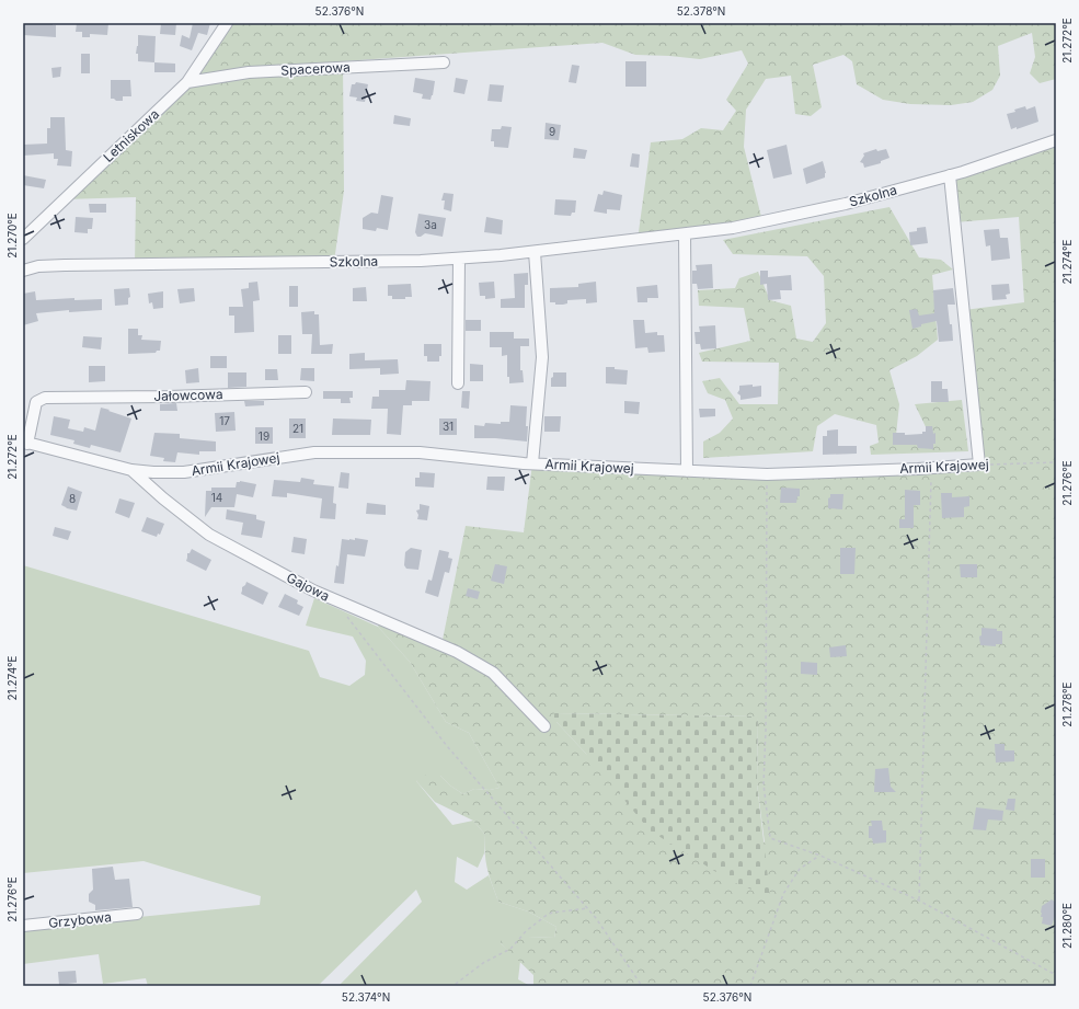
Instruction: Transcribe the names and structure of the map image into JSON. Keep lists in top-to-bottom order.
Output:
{
  "streets": {
    "street": [
      "Spacerowa",
      "Letniskowa",
      "Szkolna",
      "Jałowcowa",
      "Armii Krajowej",
      "Gajowa",
      "Grzybowa"
    ]
  },
  "crossings": [
    ["Spacerowa", "Letniskowa"],
    ["Jałowcowa", "Armii Krajowej"],
    ["Armii Krajowej", "Gajowa"]
  ],
  "house_numbers": [
    "9",
    "3a",
    "17",
    "31",
    "21",
    "19",
    "14",
    "8"
  ],
  "coordinates": [
    "52.376°N",
    "52.378°N",
    "21.272°E",
    "21.270°E",
    "21.274°E",
    "21.276°E",
    "21.278°E",
    "21.280°E",
    "52.374°N"
  ]
}
